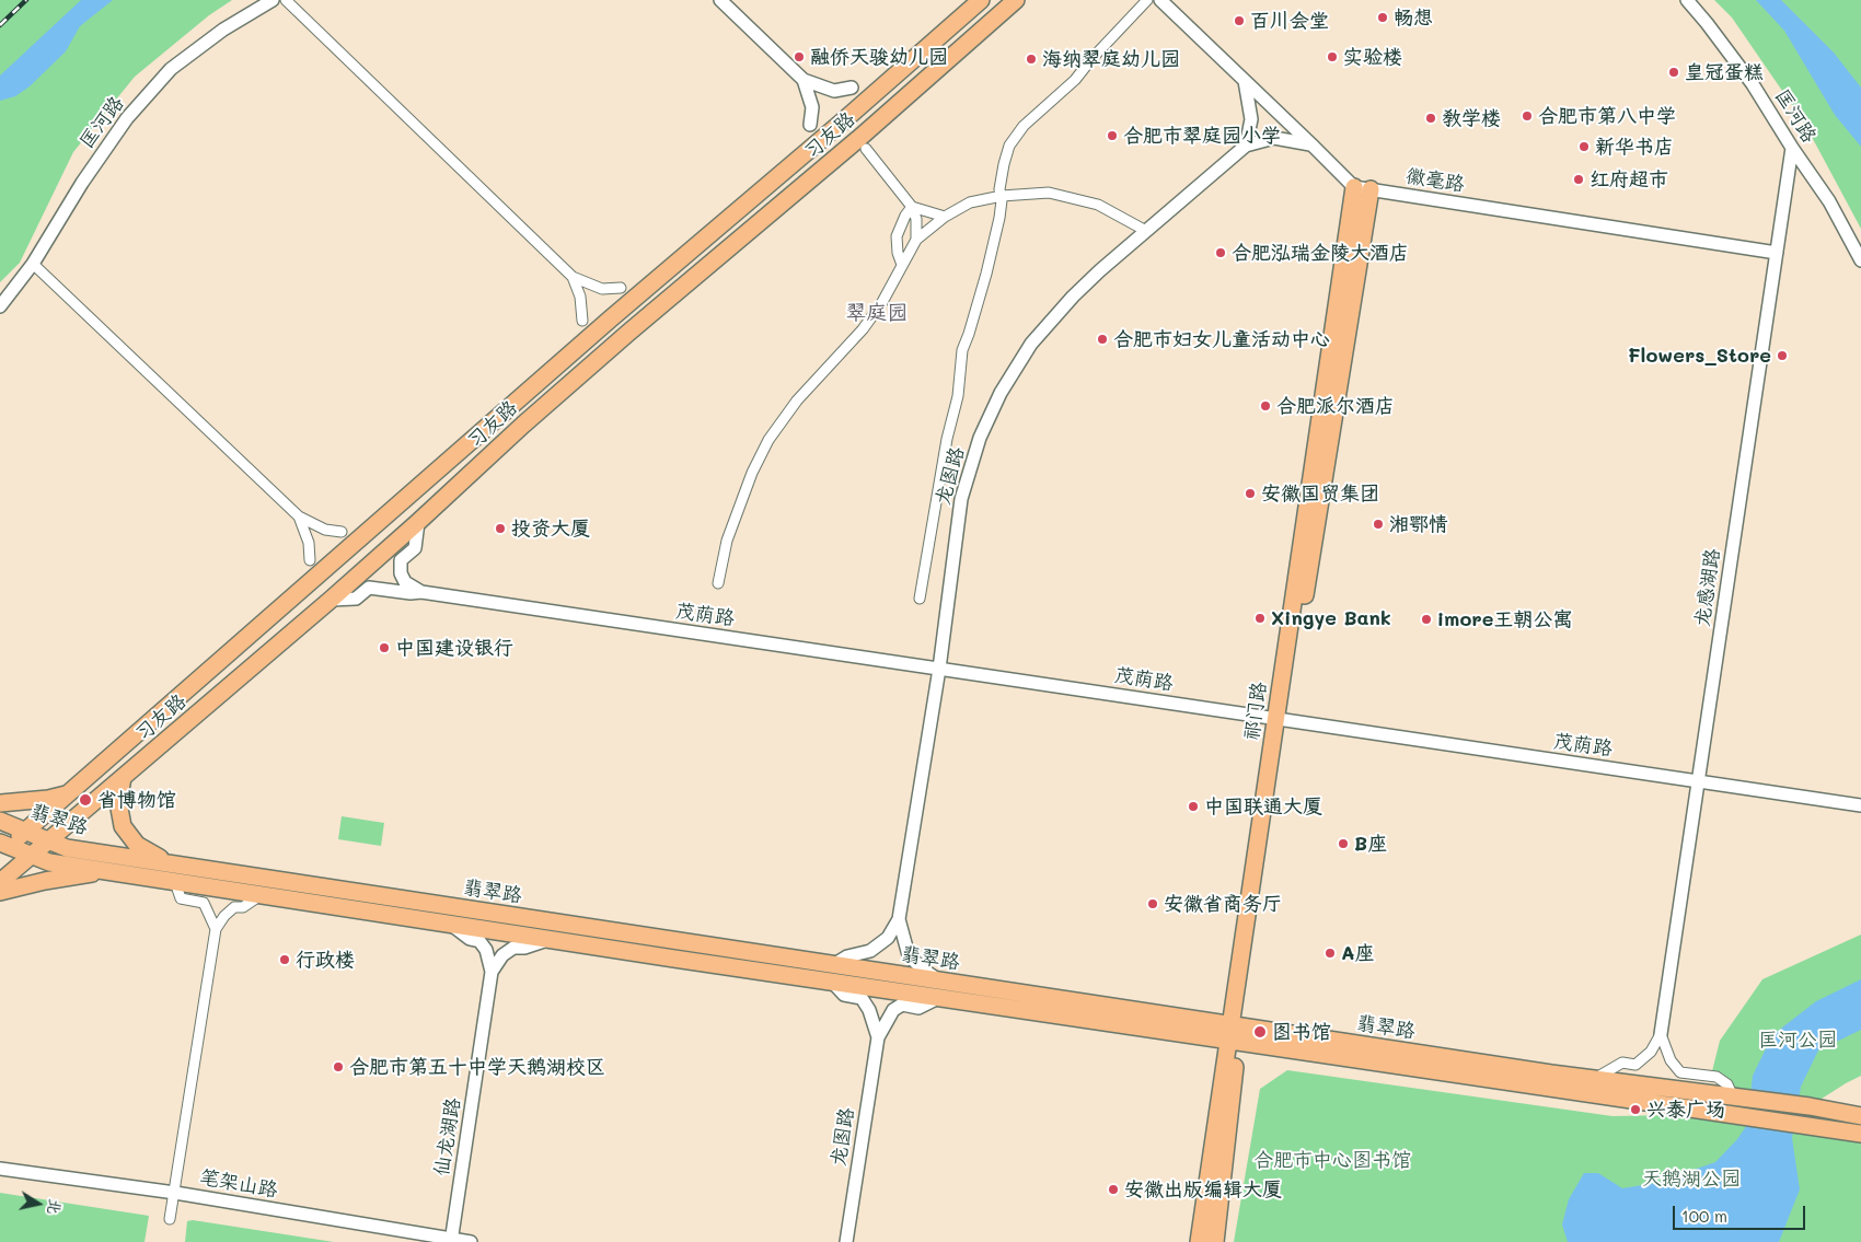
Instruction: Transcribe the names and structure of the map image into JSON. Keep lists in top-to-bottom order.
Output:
{
  "streets": {
    "main road": ["习友路", "祁门路", "翡翠路"],
    "street": [
      "匡河路",
      "徽毫路",
      "龙图路",
      "龙感湖路",
      "茂荫路",
      "仙龙湖路",
      "笔架山路"
    ]
  },
  "crossings": [
    ["匡河路", "龙感湖路"],
    ["习友路", "茂荫路"],
    ["习友路", "翡翠路"],
    ["徽毫路", "龙感湖路"],
    ["徽毫路", "祁门路"],
    ["龙图路", "茂荫路"],
    ["龙感湖路", "茂荫路"],
    ["茂荫路", "祁门路"],
    ["祁门路", "翡翠路"],
    ["仙龙湖路", "笔架山路"]
  ],
  "districts": ["翠庭园"],
  "parks": ["匡河公园", "合肥市中心图书馆", "天鹅湖公园"],
  "places": [
    "畅想",
    "百川会堂",
    "融侨天骏幼儿园",
    "实验楼",
    "海纳翠庭幼儿园",
    "皇冠蛋糕",
    "合肥市第八中学",
    "教学楼",
    "合肥市翠庭园小学",
    "新华书店",
    "红府超市",
    "合肥泓瑞金陵大酒店",
    "合肥市妇女儿童活动中心",
    "Flowers_Store",
    "合肥派尔酒店",
    "安徽国贸集团",
    "湘鄂情",
    "投资大厦",
    "Xingye Bank",
    "imore王朝公寓",
    "中国建设银行",
    "省博物馆",
    "中国联通大厦",
    "B座",
    "安徽省商务厅",
    "A座",
    "行政楼",
    "图书馆",
    "合肥市第五十中学天鹅湖校区",
    "兴泰广场",
    "安徽出版编辑大厦"
  ],
  "scale_bar": "100 m",
  "north": "right"
}
